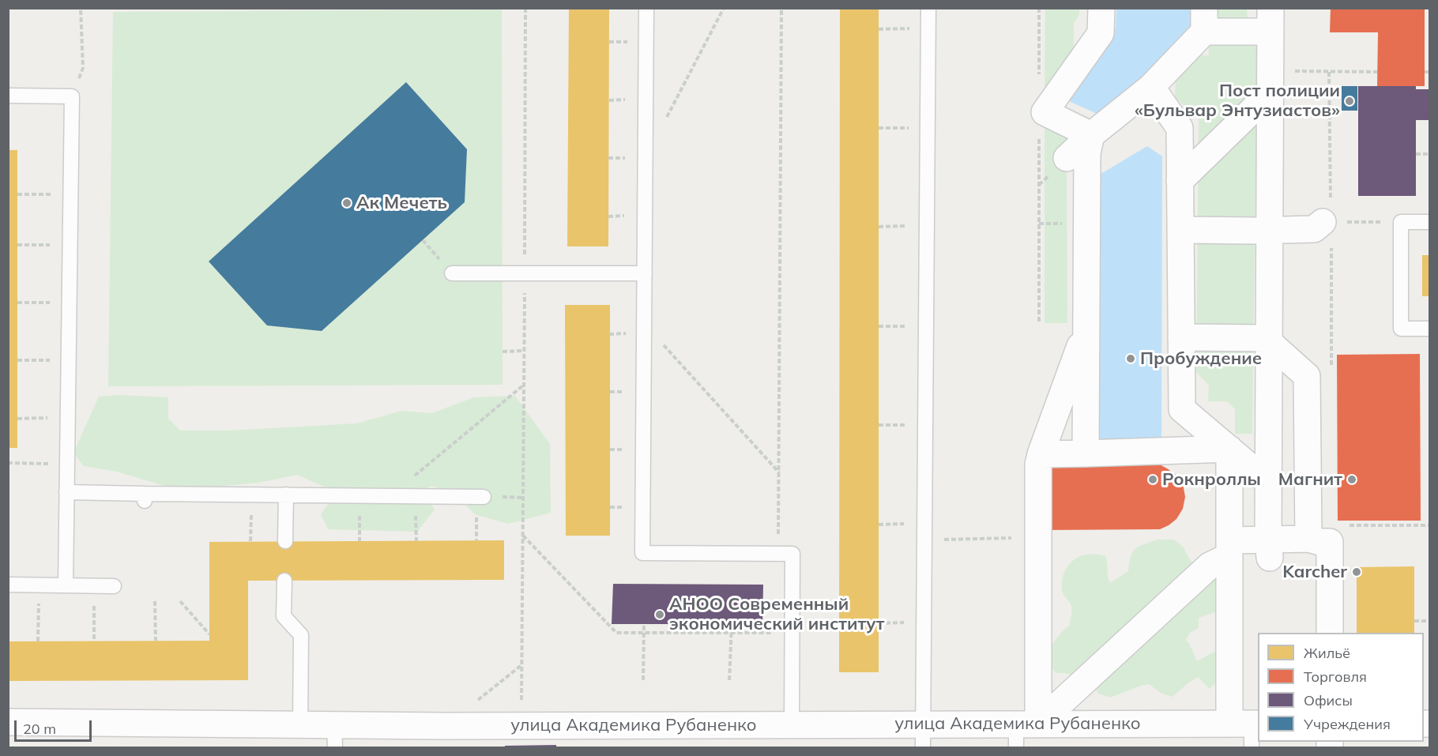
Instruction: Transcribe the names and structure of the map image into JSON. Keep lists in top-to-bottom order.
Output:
{
  "streets": {
    "street": ["улица Академика Рубаненко"]
  },
  "places": [
    "Пост полиции «Бульвар Энтузиастов»",
    "Ак Мечеть",
    "Пробуждение",
    "Рокнроллы",
    "Магнит",
    "Karcher",
    "АНОО Современный экономический институт"
  ],
  "legend": [
    "Жильё",
    "Торговля",
    "Офисы",
    "Учреждения"
  ],
  "scale_bar": "20 m"
}
